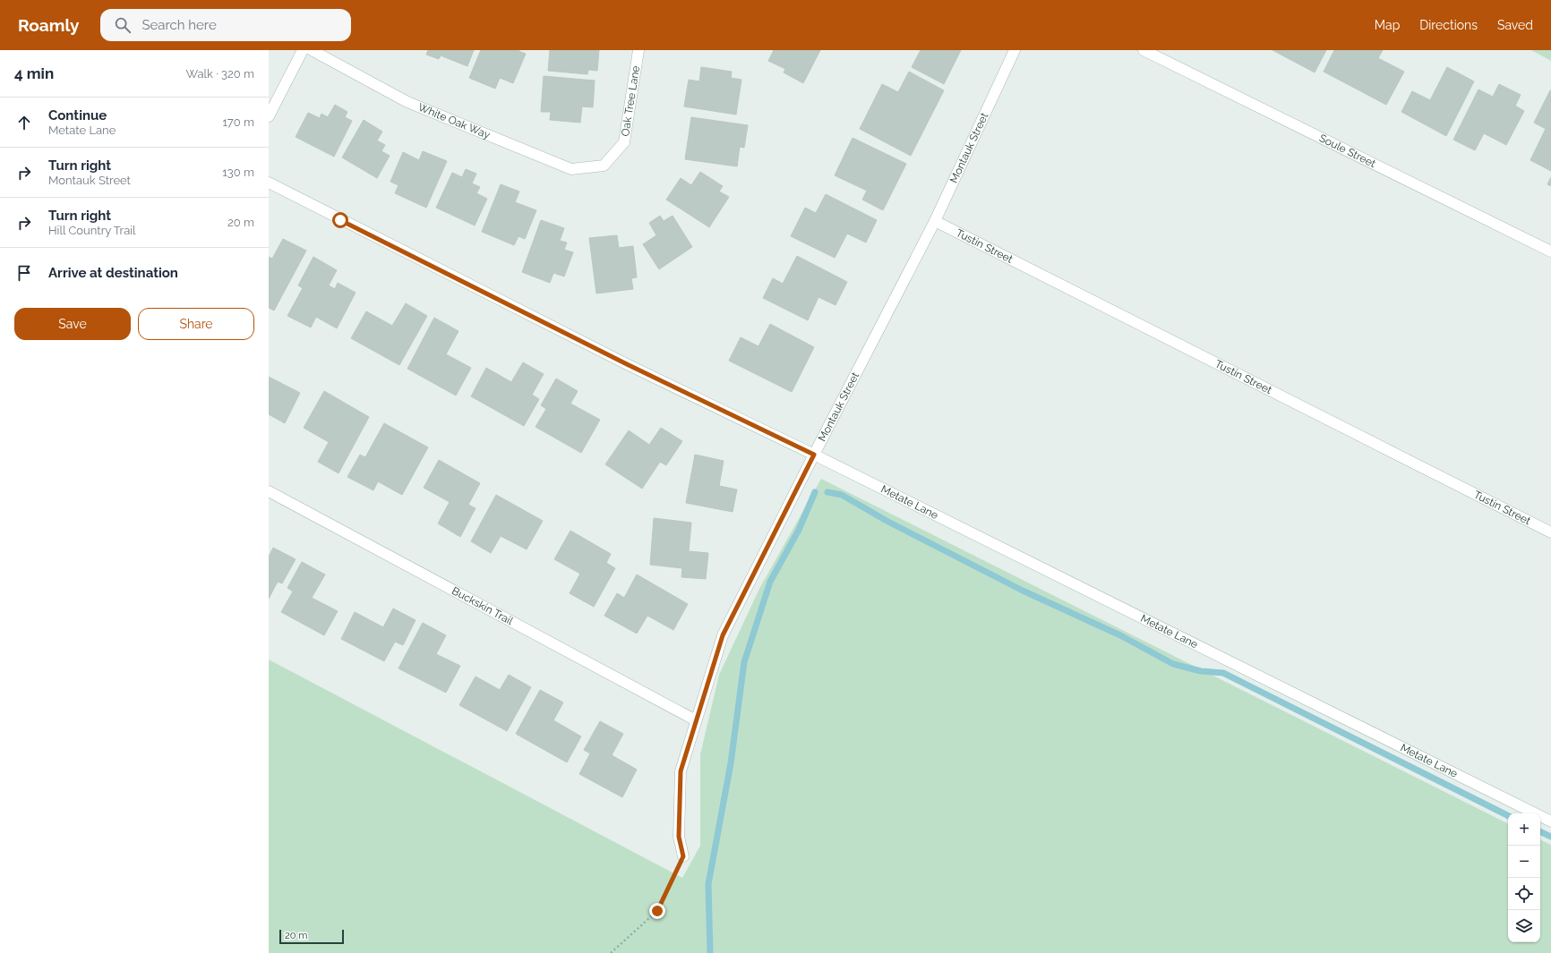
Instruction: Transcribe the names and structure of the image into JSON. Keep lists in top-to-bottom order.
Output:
{
  "streets": {
    "street": [
      "Oak Tree Lane",
      "White Oak Way",
      "Montauk Street",
      "Soule Street",
      "Tustin Street",
      "Metate Lane",
      "Buckskin Trail"
    ]
  },
  "crossings": [
    ["Oak Tree Lane", "White Oak Way"],
    ["Montauk Street", "Tustin Street"],
    ["Montauk Street", "Metate Lane"],
    ["Montauk Street", "Buckskin Trail"]
  ],
  "scale_bar": "20 m",
  "page": {
    "header": "Roamly",
    "search": "Search here",
    "nav": ["Map", "Directions", "Saved"],
    "heading": ["4 min", "Walk · 320 m"],
    "list": [
      ["Continue", "Metate Lane", "170 m"],
      ["Turn right", "Montauk Street", "130 m"],
      ["Turn right", "Hill Country Trail", "20 m"],
      "Arrive at destination"
    ],
    "buttons": ["Save", "Share"],
    "map_buttons": ["+", "−"],
    "scale": "20 m"
  }
}
